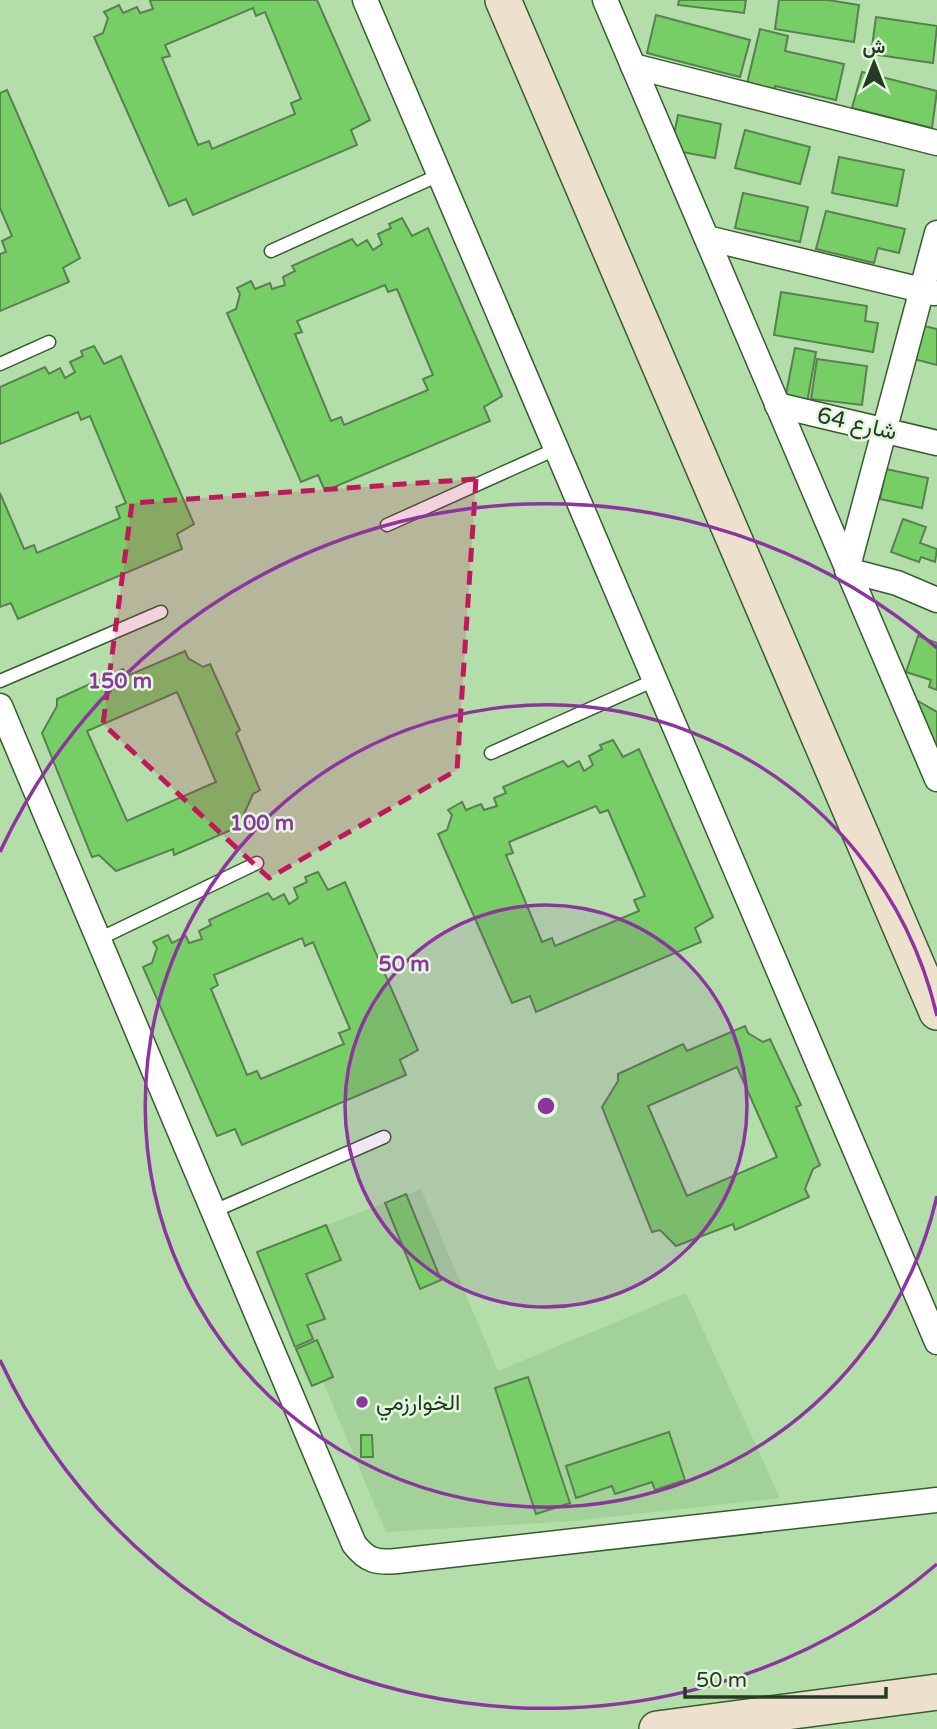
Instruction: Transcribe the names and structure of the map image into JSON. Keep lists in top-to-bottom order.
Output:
{
  "streets": {
    "street": ["شارع 64"]
  },
  "places": ["الخوارزمي"],
  "scale_bar": "50 m",
  "north": "top",
  "rings": ["150 m", "100 m", "50 m"]
}
